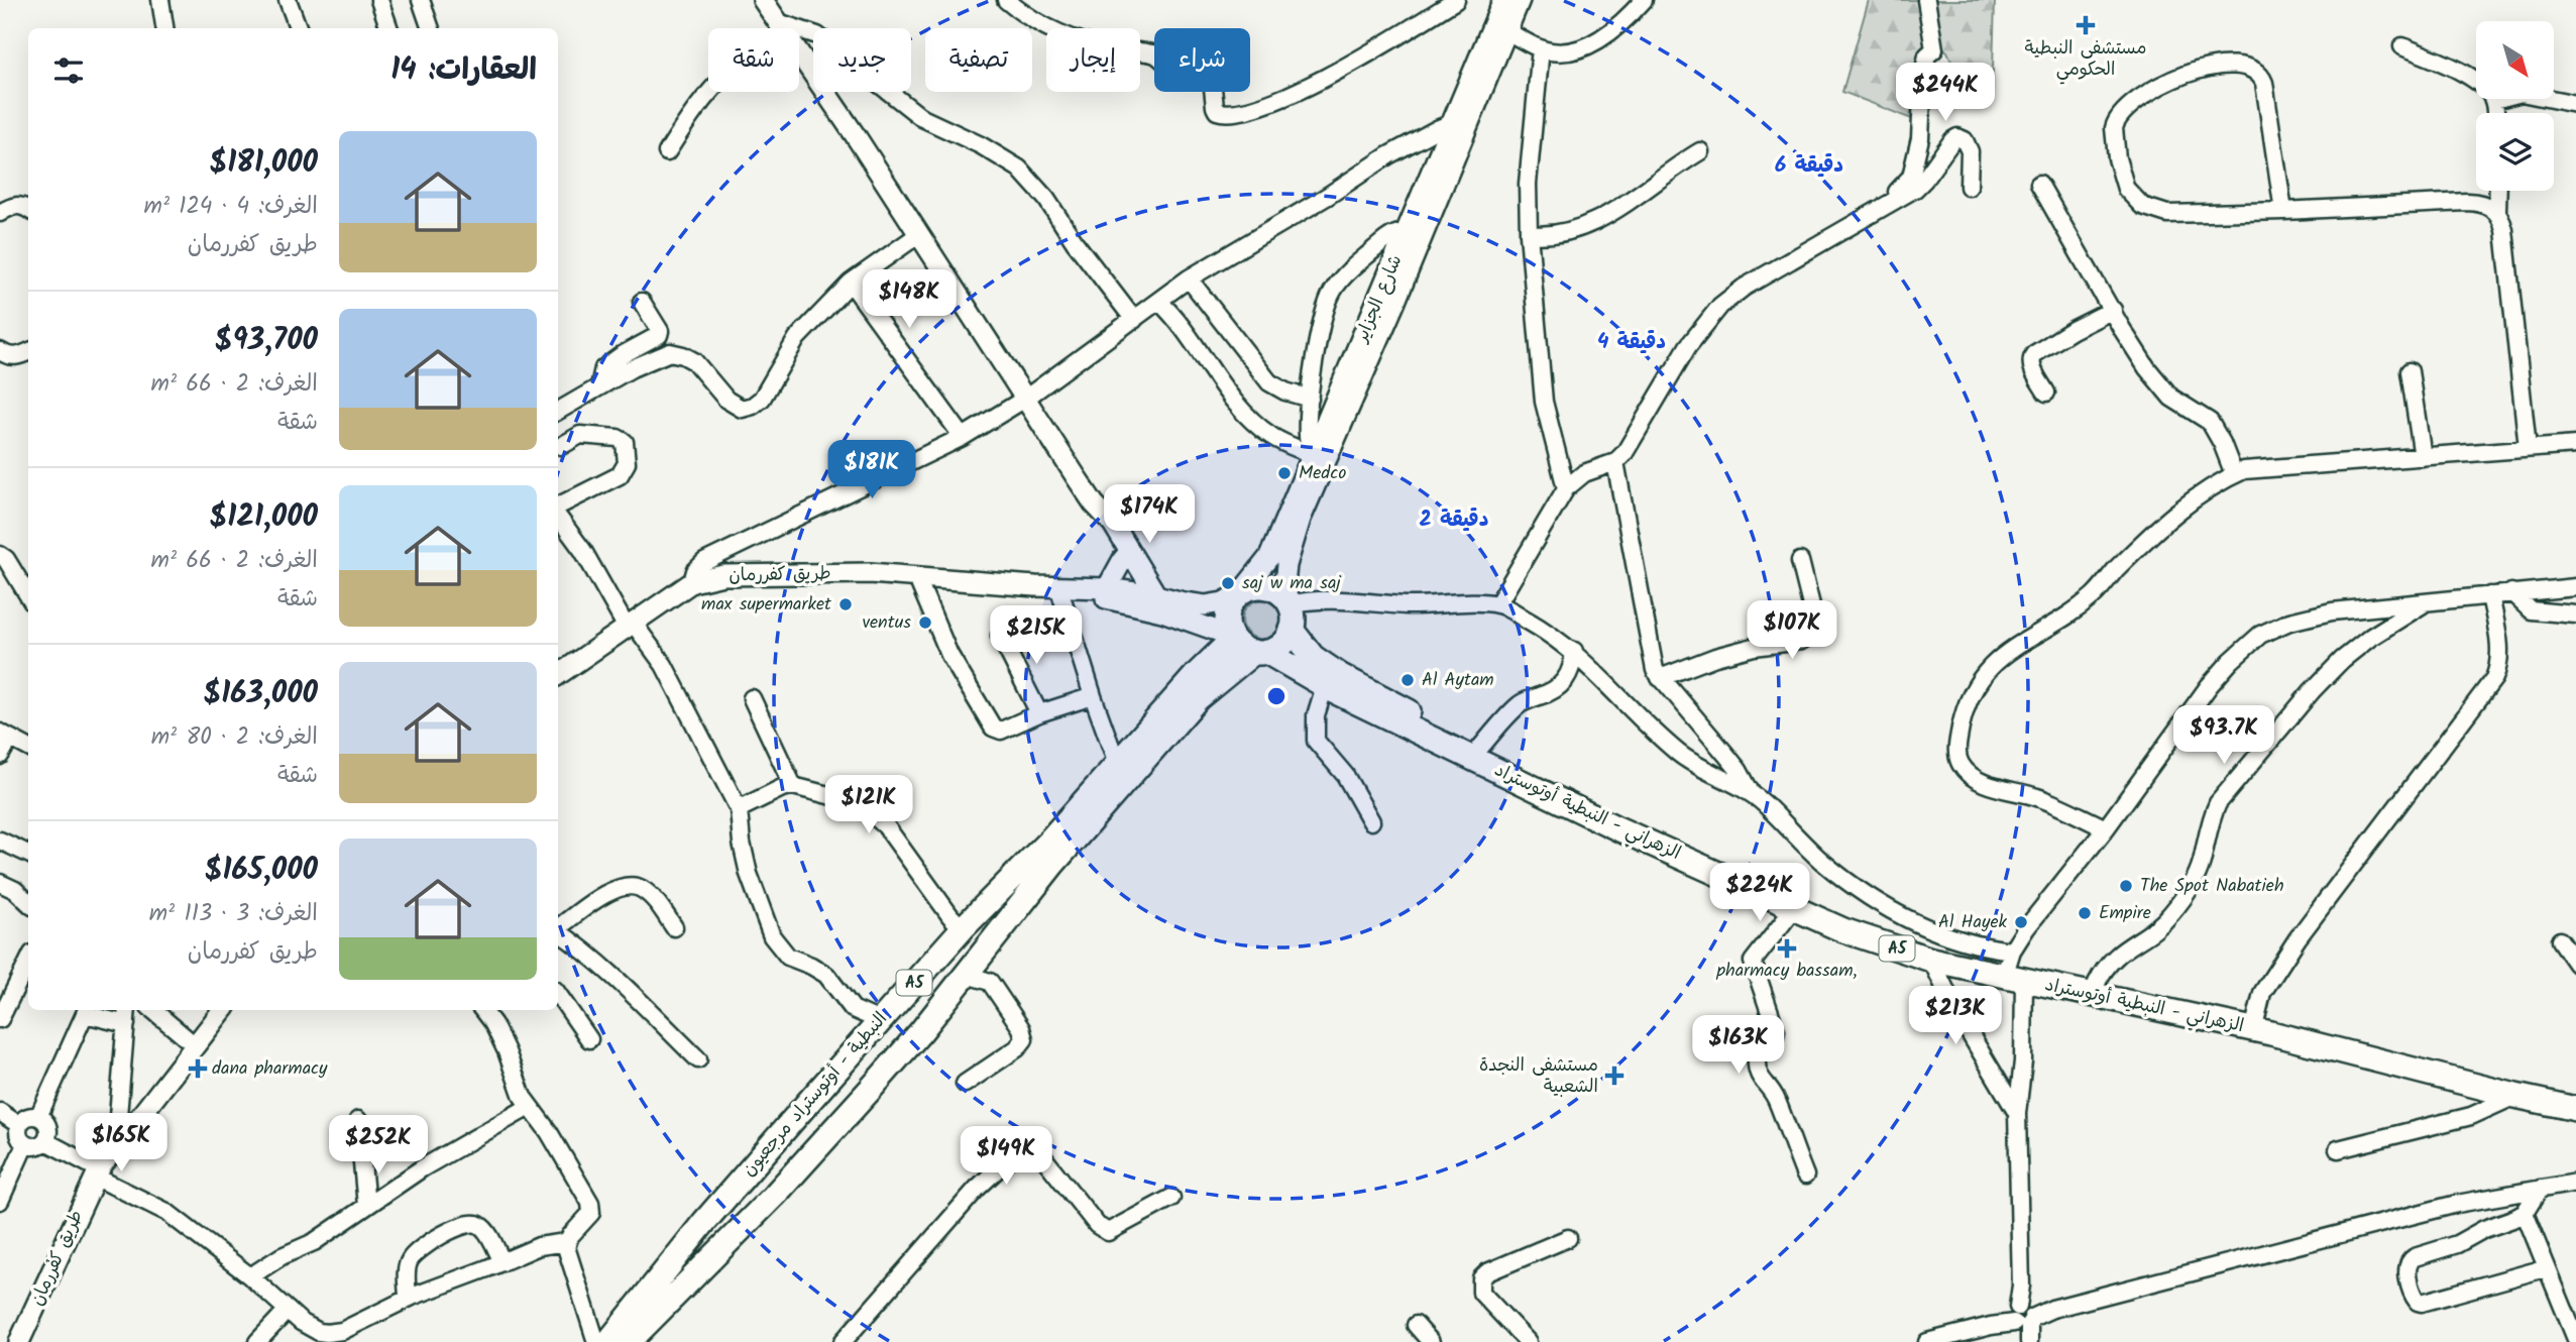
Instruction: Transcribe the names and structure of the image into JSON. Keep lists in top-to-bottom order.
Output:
{
  "streets": {
    "highway": ["الزهراني - النبطية أوتوستراد", "A5", "النبطية - أوتوستراد مرجعيون"],
    "main road": ["شارع الجزاير", "طريق كفررمان"]
  },
  "crossings": [
    ["شارع الجزاير", "الزهراني - النبطية أوتوستراد"],
    ["شارع الجزاير", "A5"],
    ["شارع الجزاير", "النبطية - أوتوستراد مرجعيون"],
    ["الزهراني - النبطية أوتوستراد", "A5"],
    ["الزهراني - النبطية أوتوستراد", "النبطية - أوتوستراد مرجعيون"],
    ["A5", "النبطية - أوتوستراد مرجعيون"]
  ],
  "places": {
    "health": [
      "مستشفى النبطية الحكومي",
      "pharmacy bassam,",
      "dana pharmacy",
      "مستشفى النجدة الشعبية"
    ],
    "other": [
      "Medco",
      "saj w ma saj",
      "max supermarket",
      "ventus",
      "Al Aytam",
      "The Spot Nabatieh",
      "Empire",
      "Al Hayek"
    ]
  },
  "north": "bottom right",
  "page": {
    "chip": [
      "شراء",
      "إيجار",
      "تصفية",
      "جديد",
      "شقة"
    ],
    "heading": "العقارات: 14",
    "price": [
      "$244K",
      "$148K",
      "$181K",
      "$174K",
      "$107K",
      "$215K",
      "$93.7K",
      "$121K",
      "$224K",
      "$213K",
      "$163K",
      "$165K",
      "$252K",
      "$149K"
    ],
    "list": [
      {
        "name": "$181,000",
        "note": "الغرف: 4 · 124 m² · طريق كفررمان"
      },
      {
        "name": "$93,700",
        "note": "الغرف: 2 · 66 m² · شقة"
      },
      {
        "name": "$121,000",
        "note": "الغرف: 2 · 66 m² · شقة"
      },
      {
        "name": "$163,000",
        "note": "الغرف: 2 · 80 m² · شقة"
      },
      {
        "name": "$165,000",
        "note": "الغرف: 3 · 113 m² · طريق كفررمان"
      }
    ]
  },
  "rings": ["6 دقيقة", "4 دقيقة", "2 دقيقة"]
}
